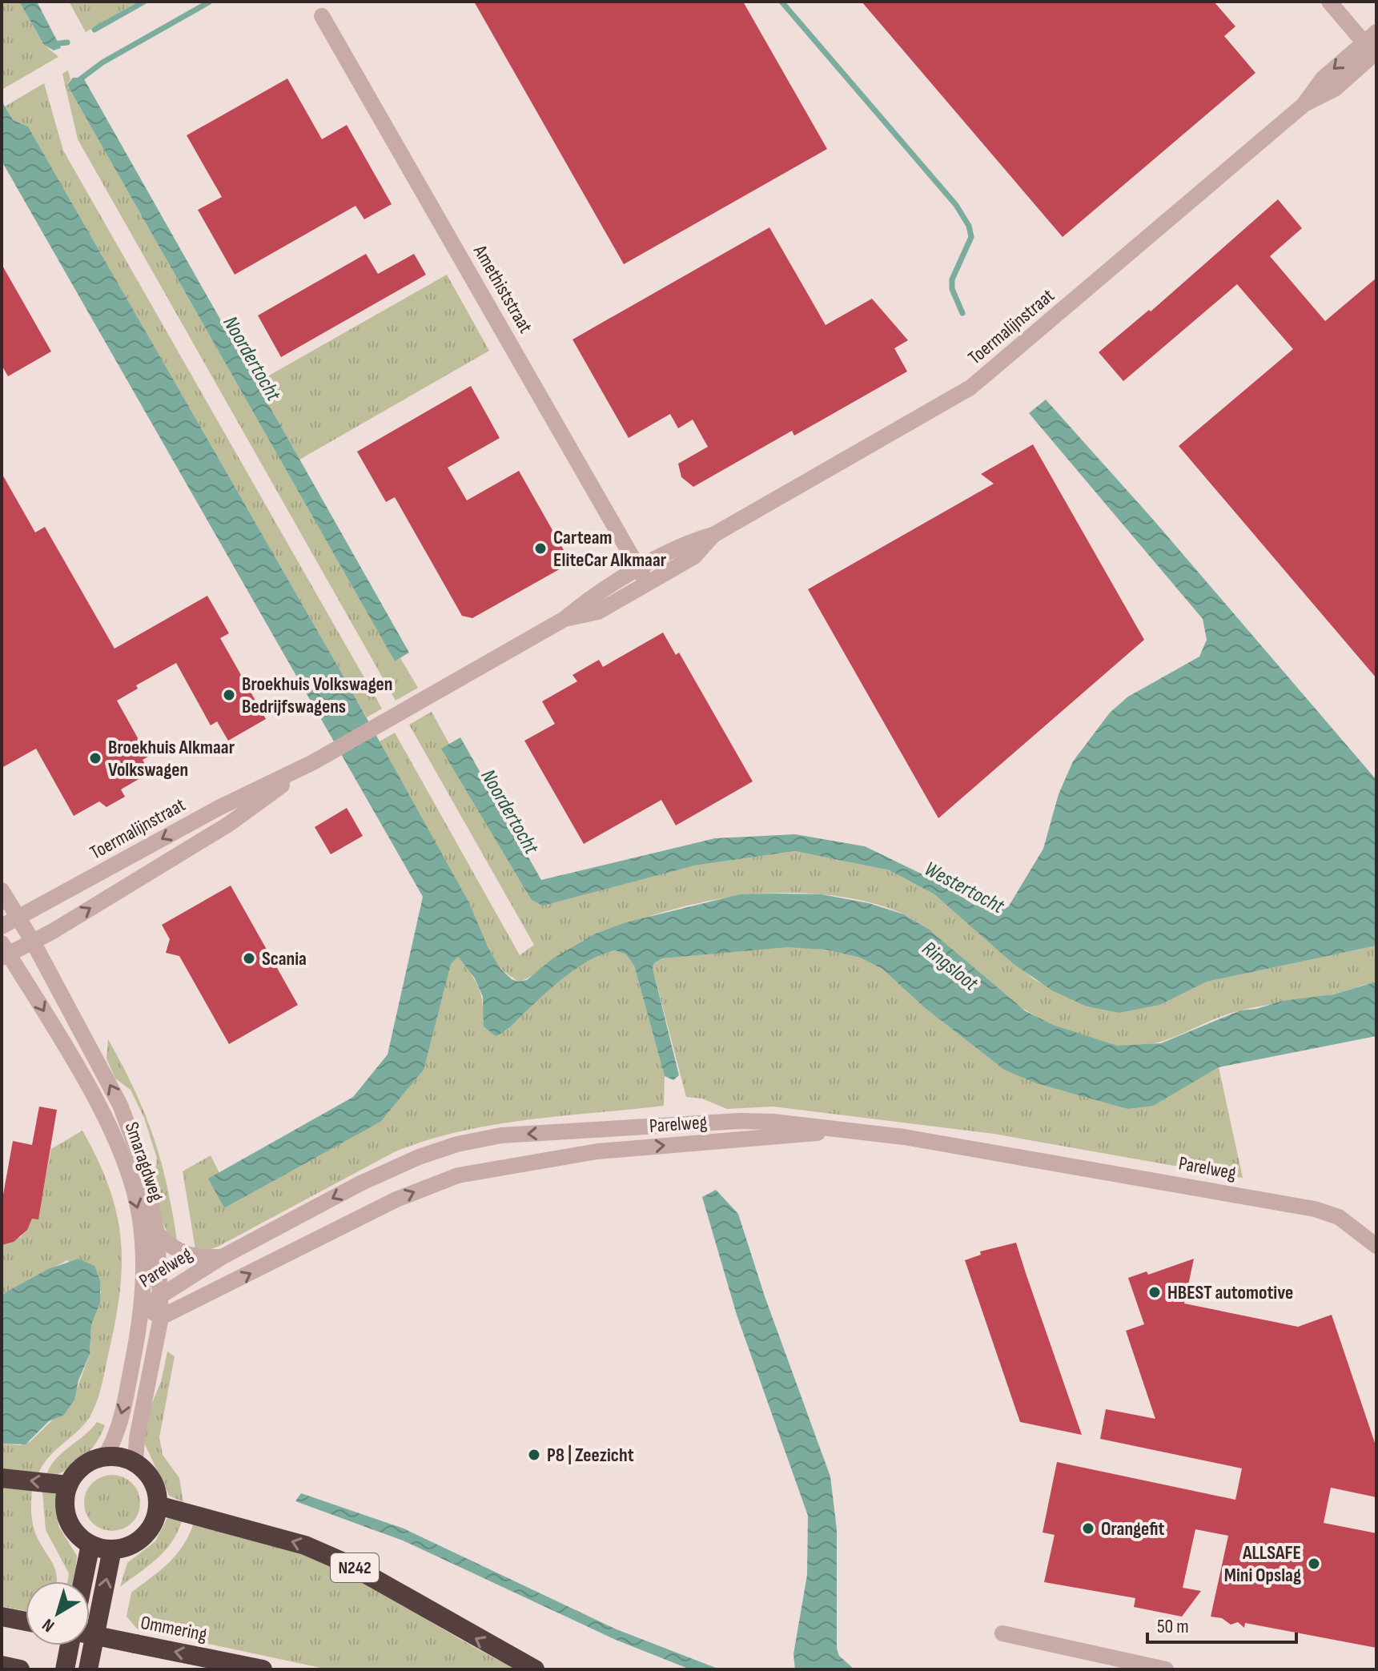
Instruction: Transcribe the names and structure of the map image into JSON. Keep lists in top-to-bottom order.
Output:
{
  "streets": {
    "highway": ["N242", "Ommering"],
    "street": [
      "Amethiststraat",
      "Toermalijnstraat",
      "Parelweg",
      "Smaragdweg"
    ]
  },
  "crossings": [
    ["Amethiststraat", "Toermalijnstraat"],
    ["Toermalijnstraat", "Smaragdweg"],
    ["Parelweg", "Smaragdweg"],
    ["Smaragdweg", "N242"]
  ],
  "water": ["Noordertocht", "Westertocht", "Ringsloot"],
  "places": [
    "Carteam EliteCar Alkmaar",
    "Broekhuis Volkswagen Bedrijfswagens",
    "Broekhuis Alkmaar Volkswagen",
    "Scania",
    "HBEST automotive",
    "P8 | Zeezicht",
    "Orangefit",
    "ALLSAFE Mini Opslag"
  ],
  "scale_bar": "50 m",
  "north": "bottom left"
}
